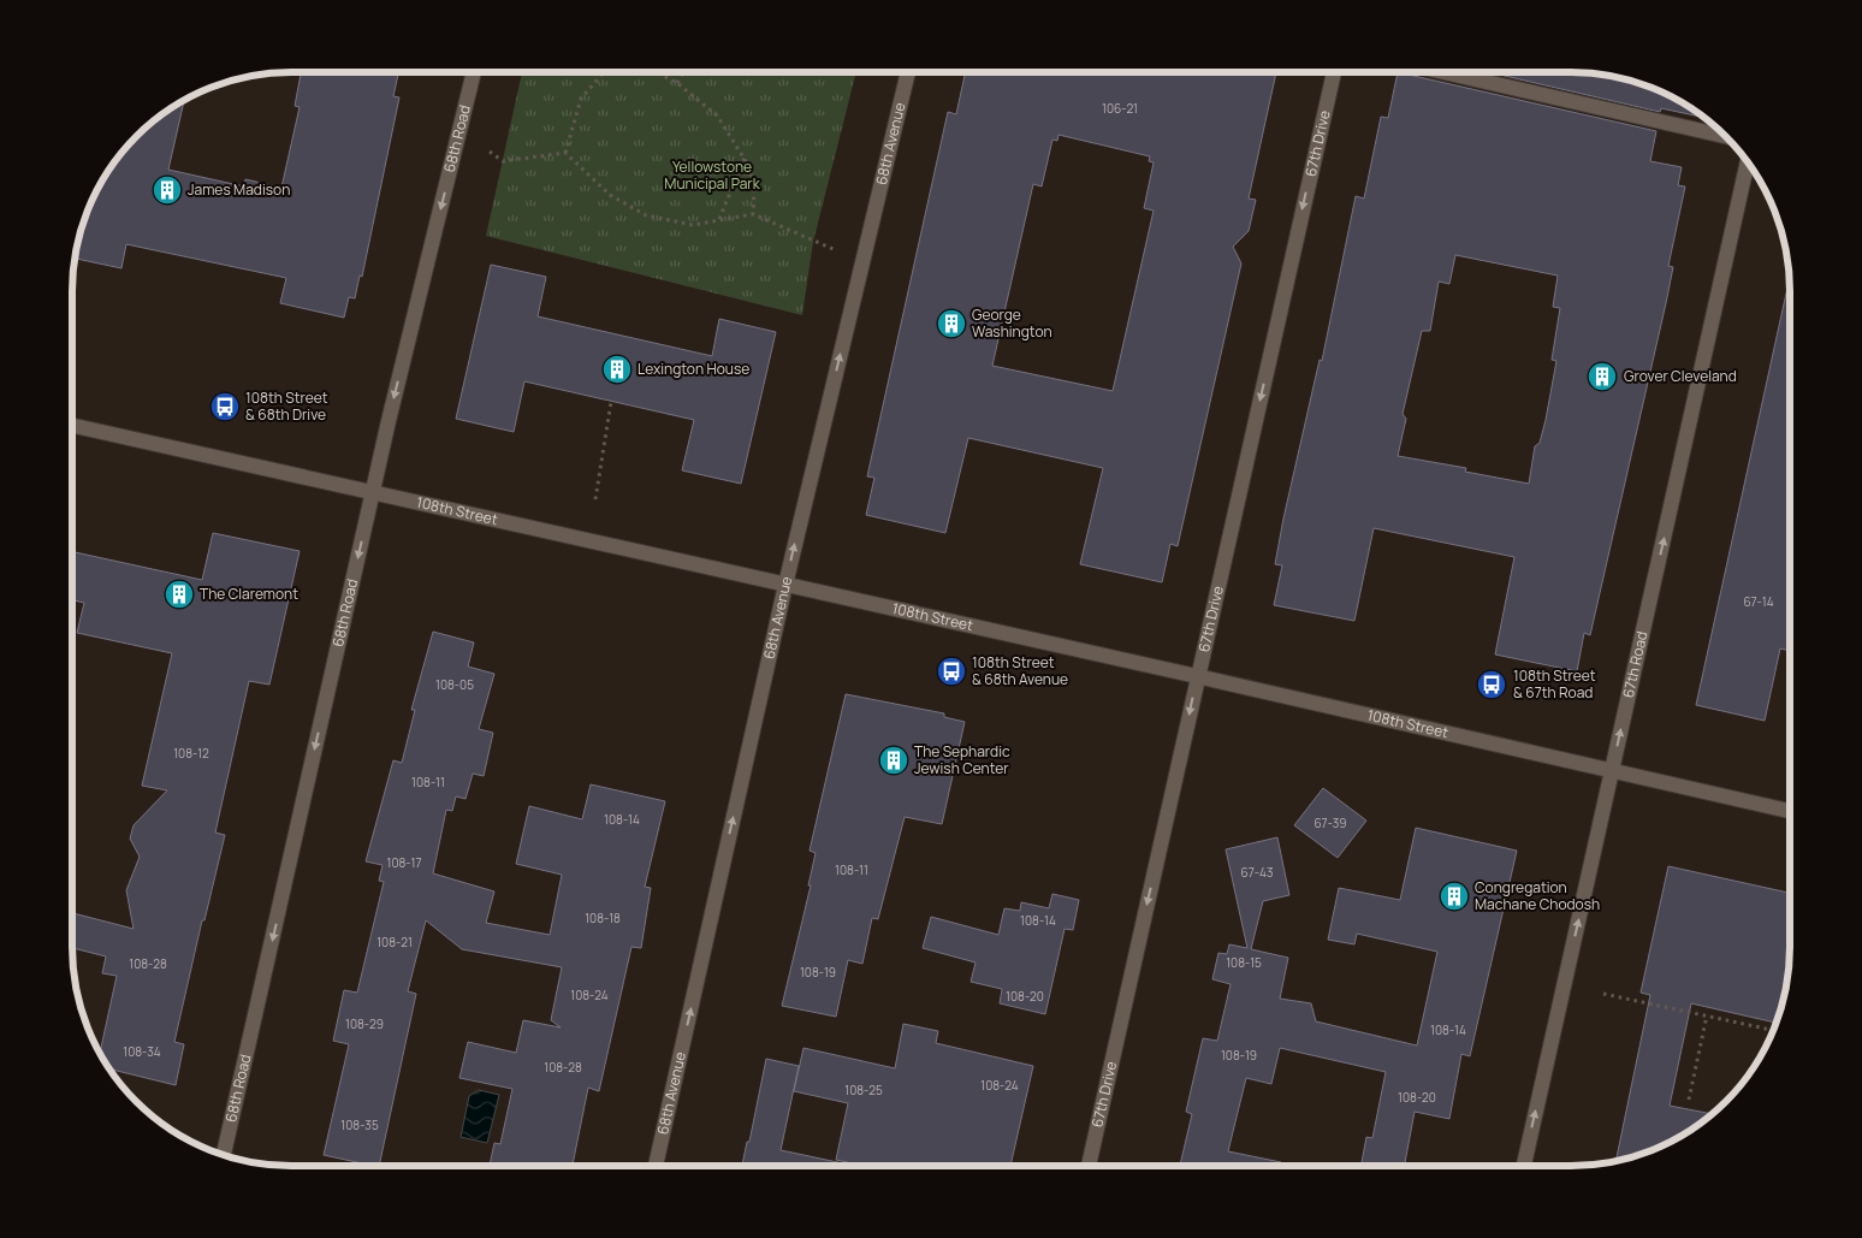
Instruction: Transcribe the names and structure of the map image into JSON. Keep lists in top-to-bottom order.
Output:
{
  "streets": {
    "street": [
      "68th Road",
      "67th Drive",
      "68th Avenue",
      "108th Street",
      "67th Road"
    ]
  },
  "crossings": [
    ["68th Road", "108th Street"],
    ["67th Drive", "108th Street"],
    ["68th Avenue", "108th Street"],
    ["108th Street", "67th Road"]
  ],
  "one_way": [
    "68th Road",
    "67th Drive",
    "68th Avenue",
    "67th Road"
  ],
  "parks": ["Yellowstone Municipal Park"],
  "places": {
    "building": [
      "James Madison",
      "George Washington",
      "Lexington House",
      "Grover Cleveland",
      "The Claremont",
      "The Sephardic Jewish Center",
      "Congregation Machane Chodosh"
    ],
    "bus stop": ["108th Street & 68th Drive", "108th Street & 68th Avenue", "108th Street & 67th Road"]
  },
  "house_numbers": [
    "106-21",
    "67-14",
    "108-05",
    "108-12",
    "108-11",
    "108-14",
    "67-39",
    "108-17",
    "108-11",
    "67-43",
    "108-18",
    "108-14",
    "108-21",
    "108-15",
    "108-28",
    "108-19",
    "108-24",
    "108-20",
    "108-29",
    "108-14",
    "108-34",
    "108-19",
    "108-28",
    "108-24",
    "108-25",
    "108-20",
    "108-35"
  ]
}
